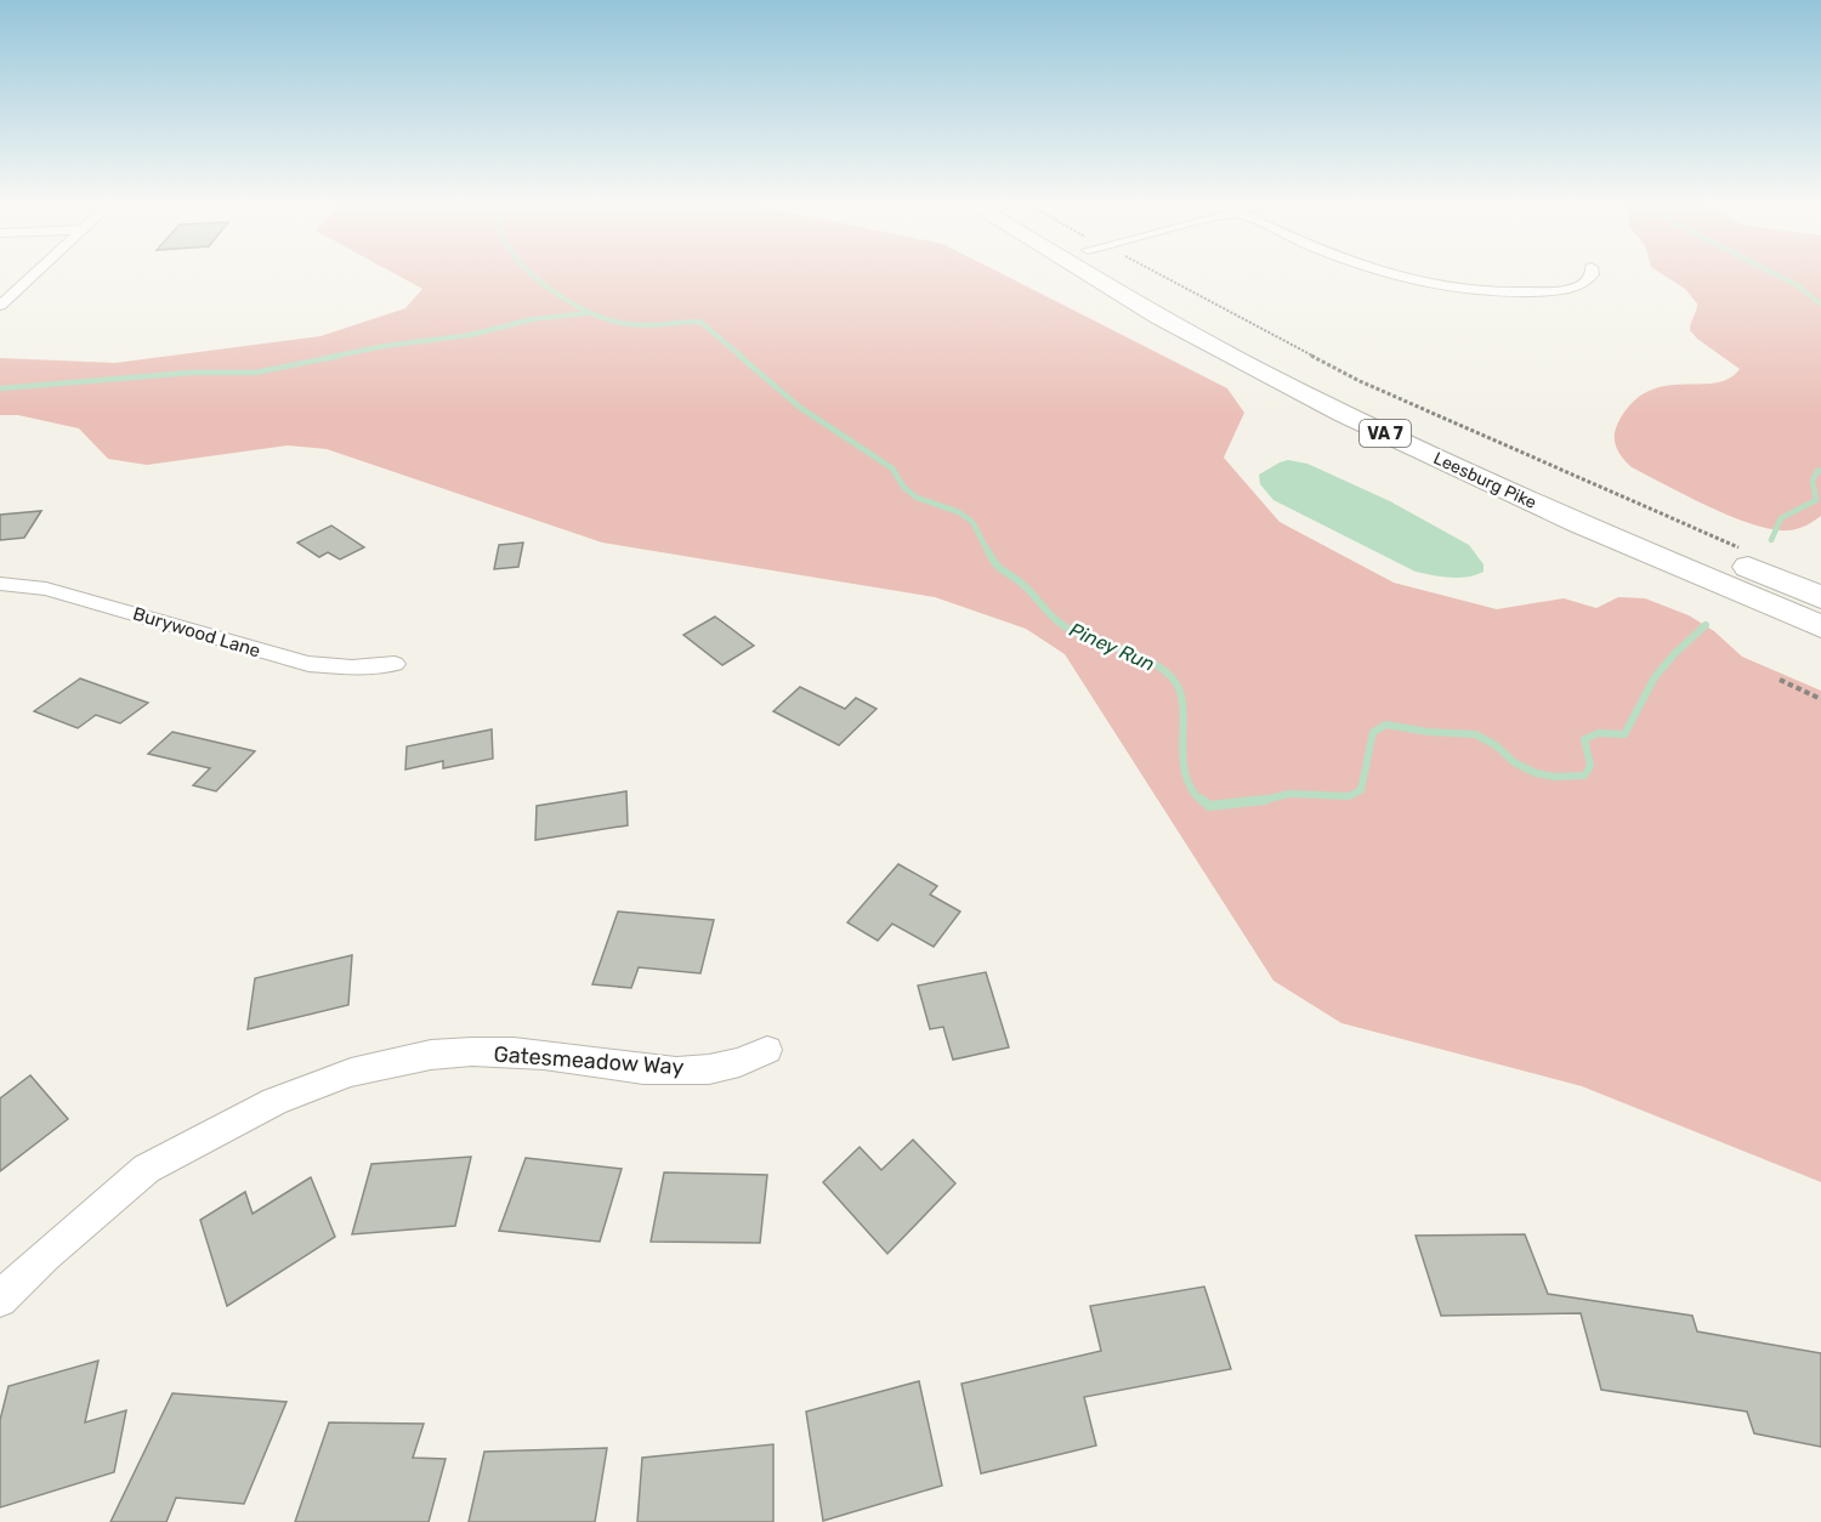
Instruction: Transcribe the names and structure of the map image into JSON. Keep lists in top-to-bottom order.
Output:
{
  "streets": {
    "highway": ["VA 7", "Leesburg Pike"],
    "street": ["Burywood Lane", "Gatesmeadow Way"]
  },
  "water": ["Piney Run"]
}
